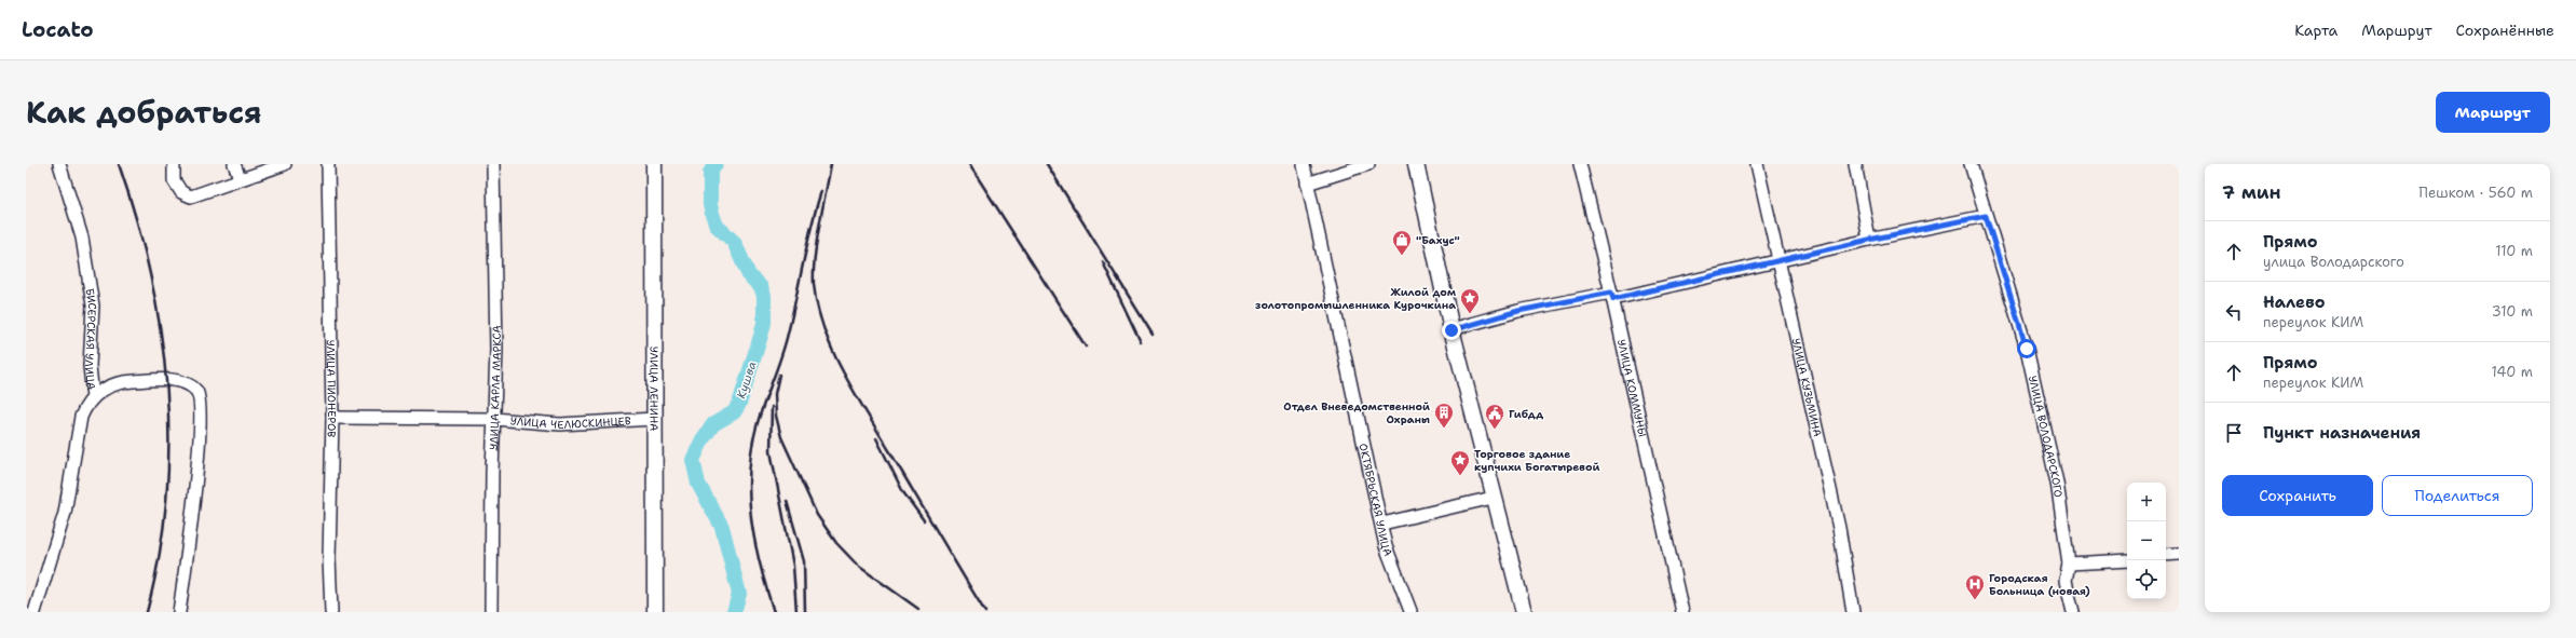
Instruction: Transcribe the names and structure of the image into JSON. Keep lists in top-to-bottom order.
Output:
{
  "streets": {
    "main road": ["УЛИЦА ЛЕНИНА"],
    "street": [
      "БИСЕРСКАЯ УЛИЦА",
      "УЛИЦА КАРЛА МАРКСА",
      "УЛИЦА КОММУНЫ",
      "УЛИЦА КУЗЬМИНА",
      "УЛИЦА ПИОНЕРОВ",
      "УЛИЦА ЧЕЛЮСКИНЦЕВ",
      "УЛИЦА ВОЛОДАРСКОГО",
      "ОКТЯБРЬСКАЯ УЛИЦА"
    ]
  },
  "crossings": [
    ["УЛИЦА КАРЛА МАРКСА", "УЛИЦА ЧЕЛЮСКИНЦЕВ"],
    ["УЛИЦА ПИОНЕРОВ", "УЛИЦА ЧЕЛЮСКИНЦЕВ"],
    ["УЛИЦА ЛЕНИНА", "УЛИЦА ЧЕЛЮСКИНЦЕВ"]
  ],
  "water": ["Кушва"],
  "places": {
    "shop": ["\"Бахус\""],
    "place": ["Жилой дом золотопромышленника Курочкина", "Торговое здание купчихи Богатыревой"],
    "building": ["Отдел Вневедомственной Охраны"],
    "public building": ["Гибдд"],
    "hospital": ["Городская Больница (новая)"]
  },
  "page": {
    "header": "Locato",
    "nav": ["Карта", "Маршрут", "Сохранённые"],
    "title": "Как добраться",
    "buttons": [
      "Маршрут",
      ["Сохранить", "Поделиться"]
    ],
    "heading": ["7 мин", "Пешком · 560 m"],
    "list": [
      ["Прямо", "улица Володарского", "110 m"],
      ["Налево", "переулок КИМ", "310 m"],
      ["Прямо", "переулок КИМ", "140 m"],
      "Пункт назначения"
    ],
    "map_buttons": ["+", "−"]
  }
}
